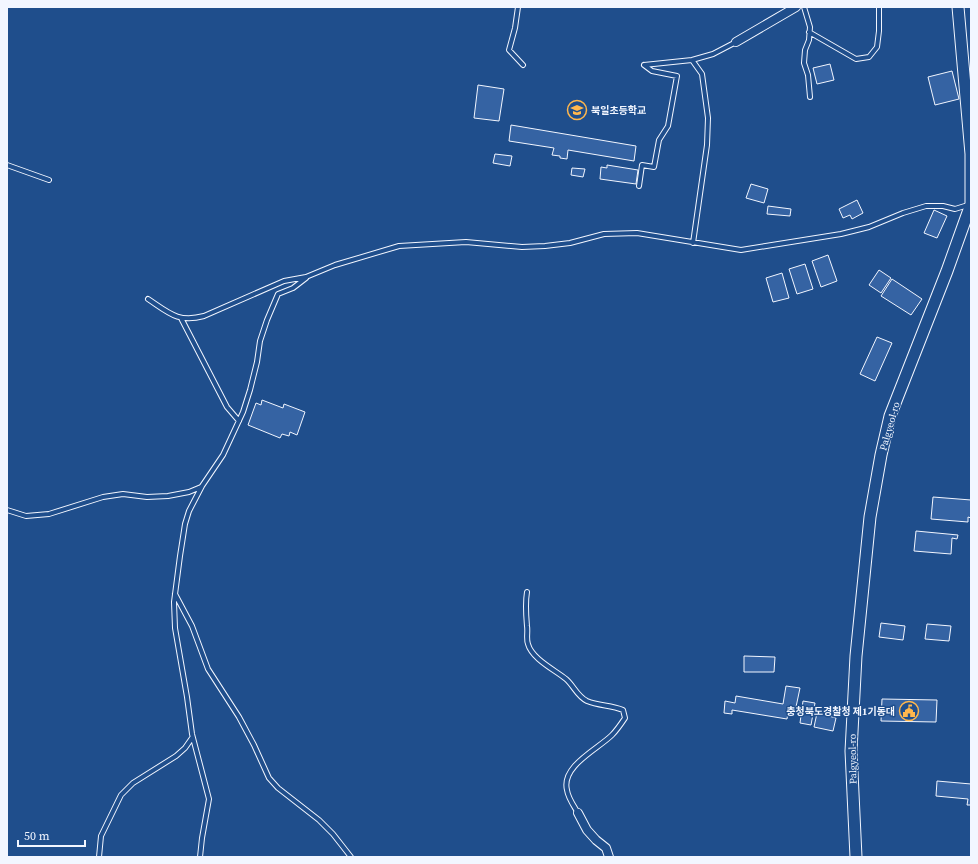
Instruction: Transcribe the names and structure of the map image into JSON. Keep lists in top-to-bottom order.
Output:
{
  "streets": {
    "street": ["Palgyeol-ro"]
  },
  "places": {
    "school or university": ["북일초등학교"],
    "public building": ["충청북도경찰청 제1기동대"]
  },
  "scale_bar": "50 m"
}
